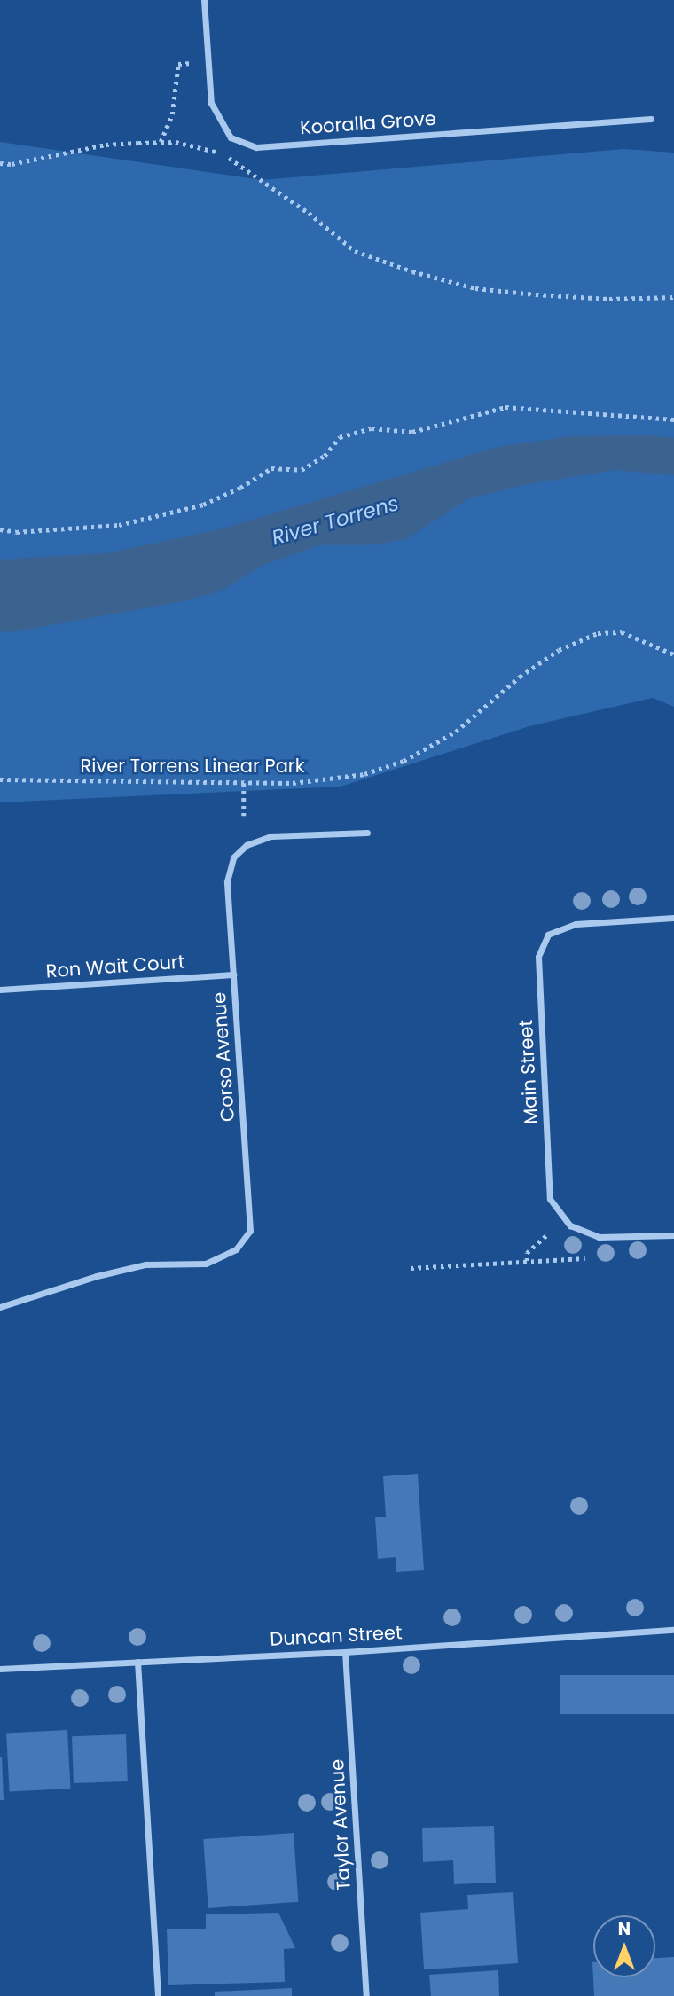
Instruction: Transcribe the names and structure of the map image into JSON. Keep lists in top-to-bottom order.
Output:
{
  "streets": {
    "street": [
      "Kooralla Grove",
      "Ron Wait Court",
      "Corso Avenue",
      "Main Street",
      "Duncan Street",
      "Taylor Avenue"
    ],
    "path": ["River Torrens Linear Park"]
  },
  "crossings": [
    ["Ron Wait Court", "Corso Avenue"],
    ["Duncan Street", "Taylor Avenue"]
  ],
  "water": ["River Torrens"],
  "north": "top"
}
